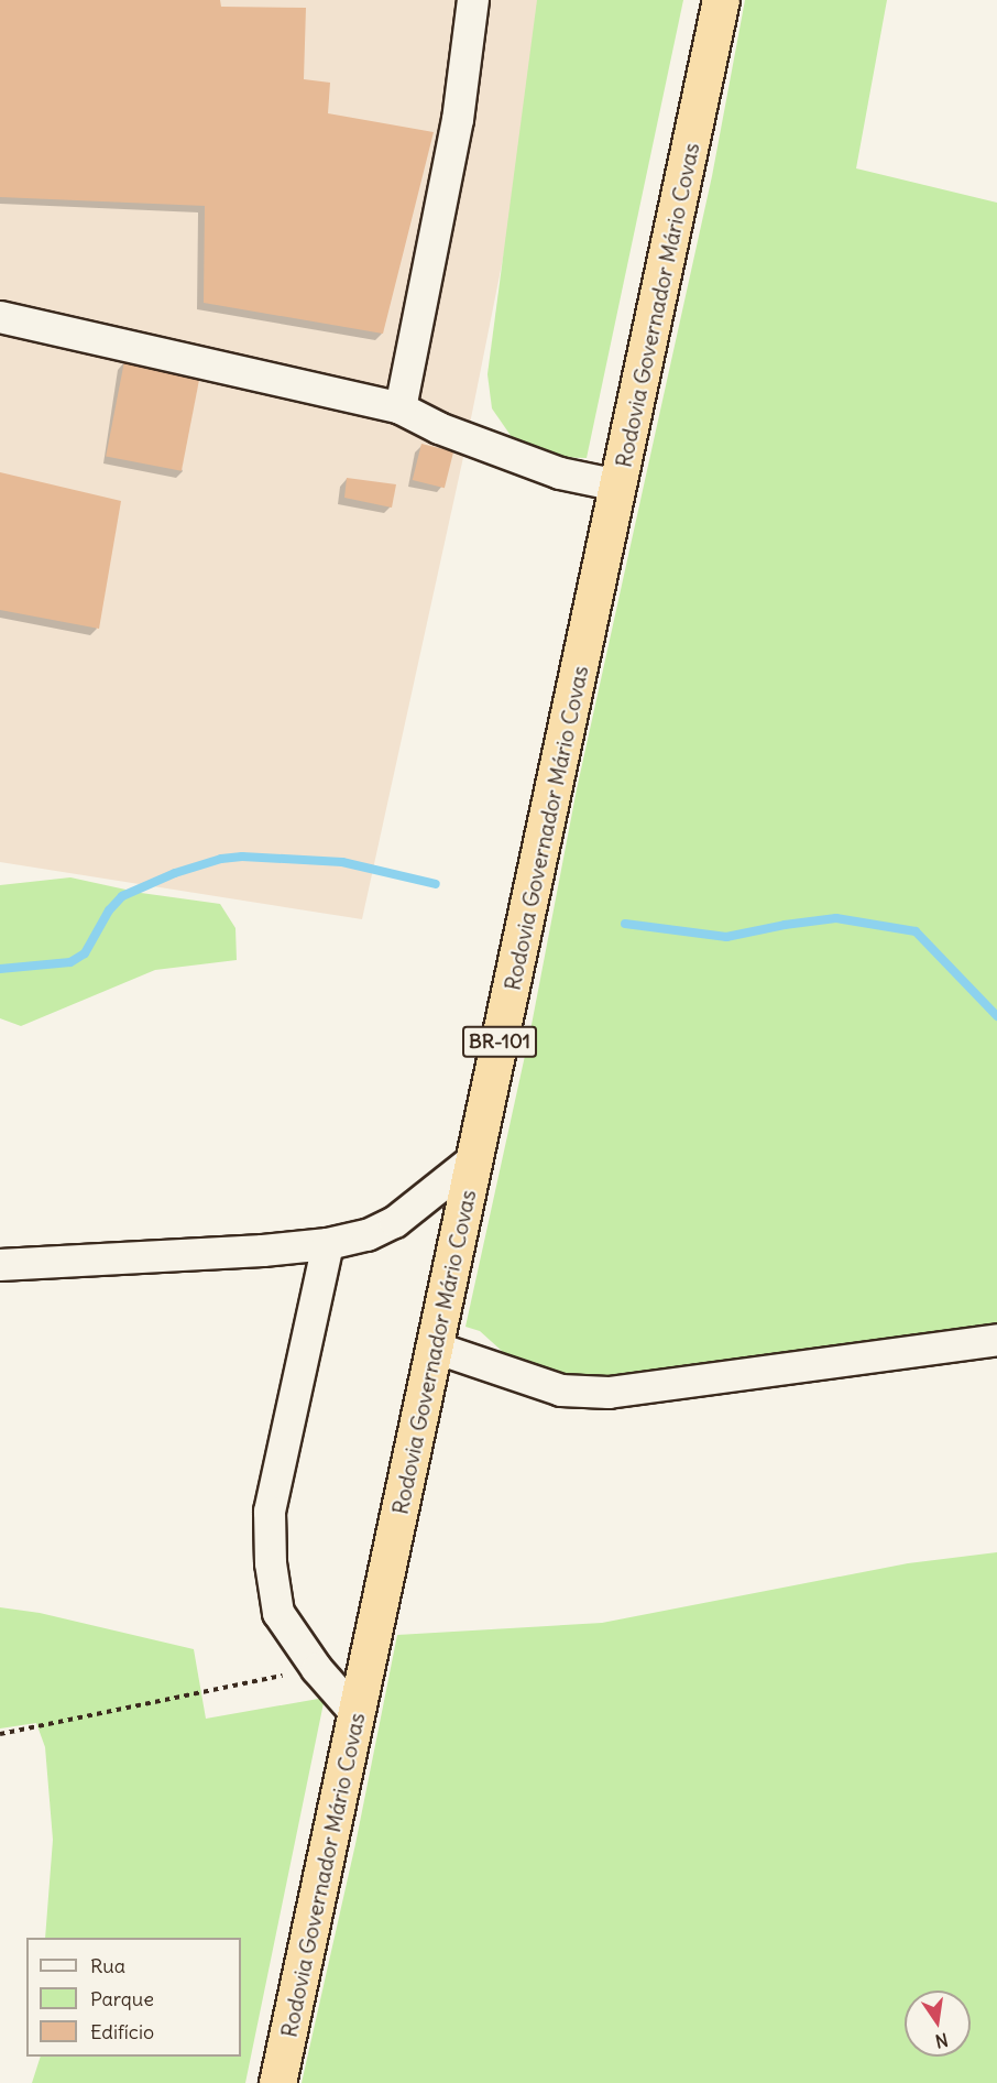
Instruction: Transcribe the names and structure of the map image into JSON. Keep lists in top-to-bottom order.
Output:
{
  "streets": {
    "highway": ["Rodovia Governador Mário Covas", "BR-101"]
  },
  "legend": ["Rua", "Parque", "Edifício"],
  "north": "bottom"
}
